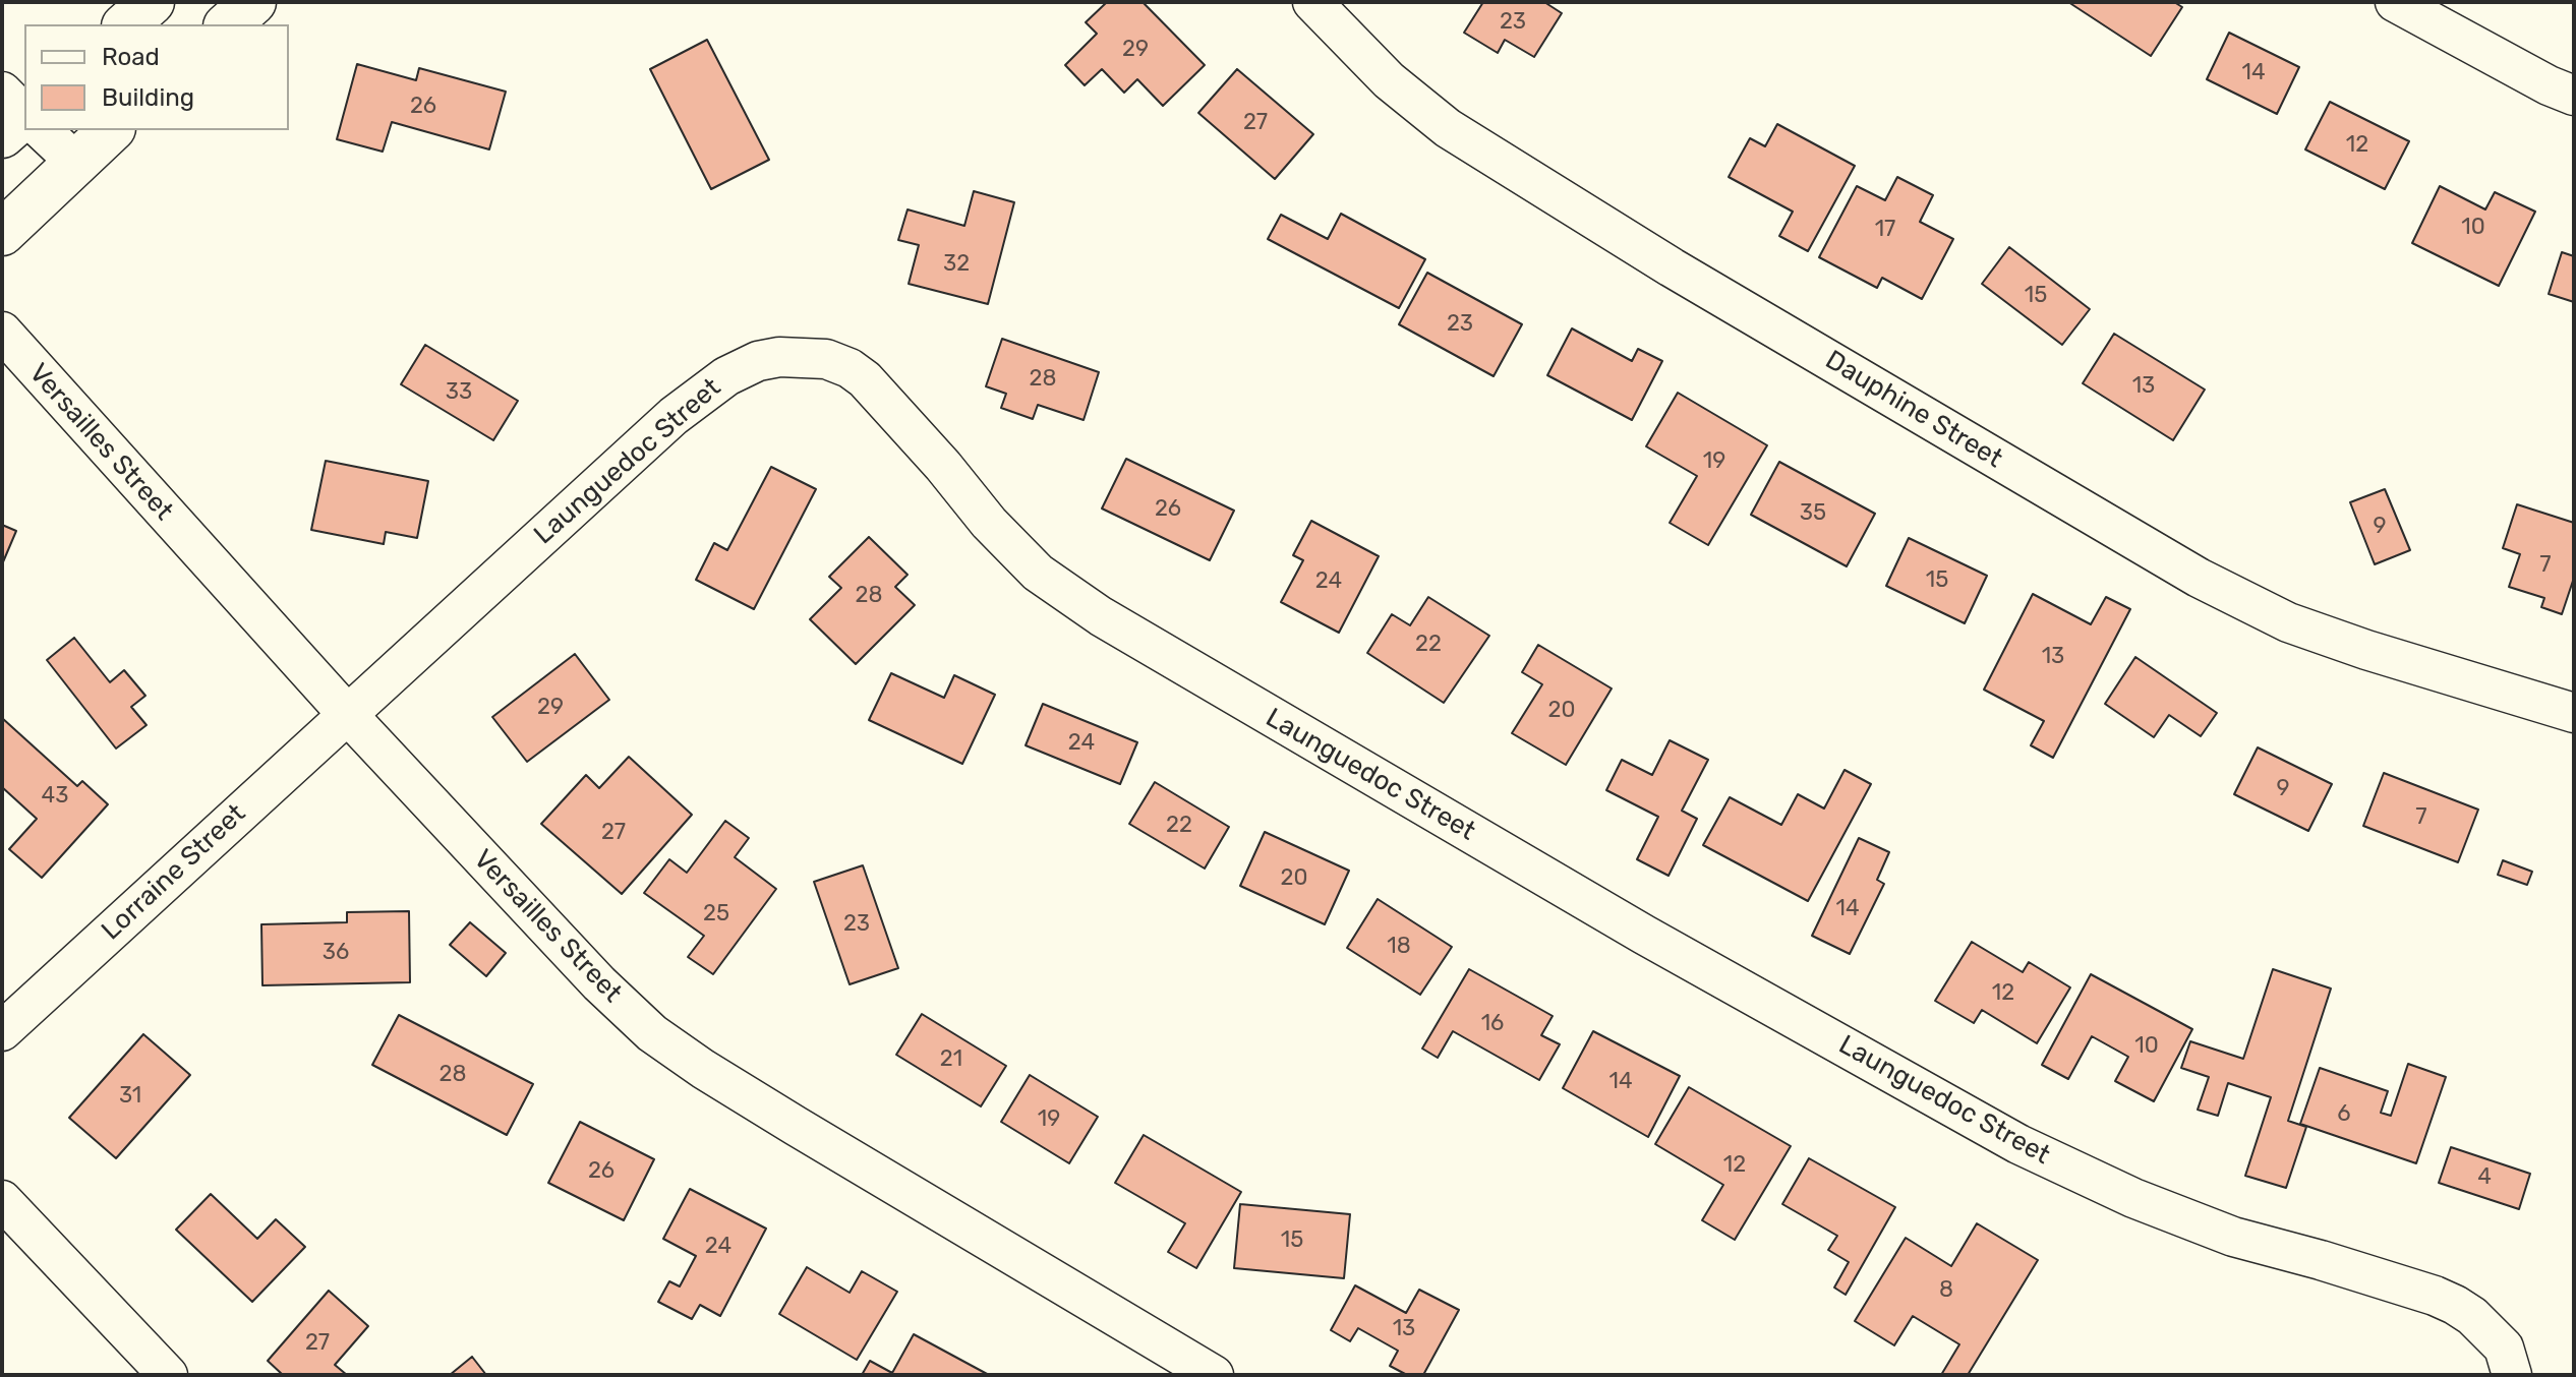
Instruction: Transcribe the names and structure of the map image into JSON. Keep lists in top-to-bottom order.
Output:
{
  "streets": {
    "street": [
      "Dauphine Street",
      "Versailles Street",
      "Launguedoc Street",
      "Lorraine Street"
    ]
  },
  "crossings": [
    ["Versailles Street", "Launguedoc Street"],
    ["Versailles Street", "Lorraine Street"],
    ["Launguedoc Street", "Lorraine Street"]
  ],
  "house_numbers": [
    "23",
    "29",
    "14",
    "26",
    "27",
    "12",
    "10",
    "17",
    "32",
    "15",
    "23",
    "28",
    "13",
    "33",
    "19",
    "26",
    "35",
    "9",
    "7",
    "15",
    "24",
    "28",
    "22",
    "13",
    "29",
    "20",
    "24",
    "9",
    "43",
    "7",
    "22",
    "27",
    "20",
    "14",
    "25",
    "23",
    "18",
    "36",
    "12",
    "16",
    "10",
    "21",
    "28",
    "14",
    "31",
    "6",
    "19",
    "12",
    "26",
    "4",
    "15",
    "24",
    "8",
    "13",
    "27"
  ],
  "legend": ["Road", "Building"]
}
